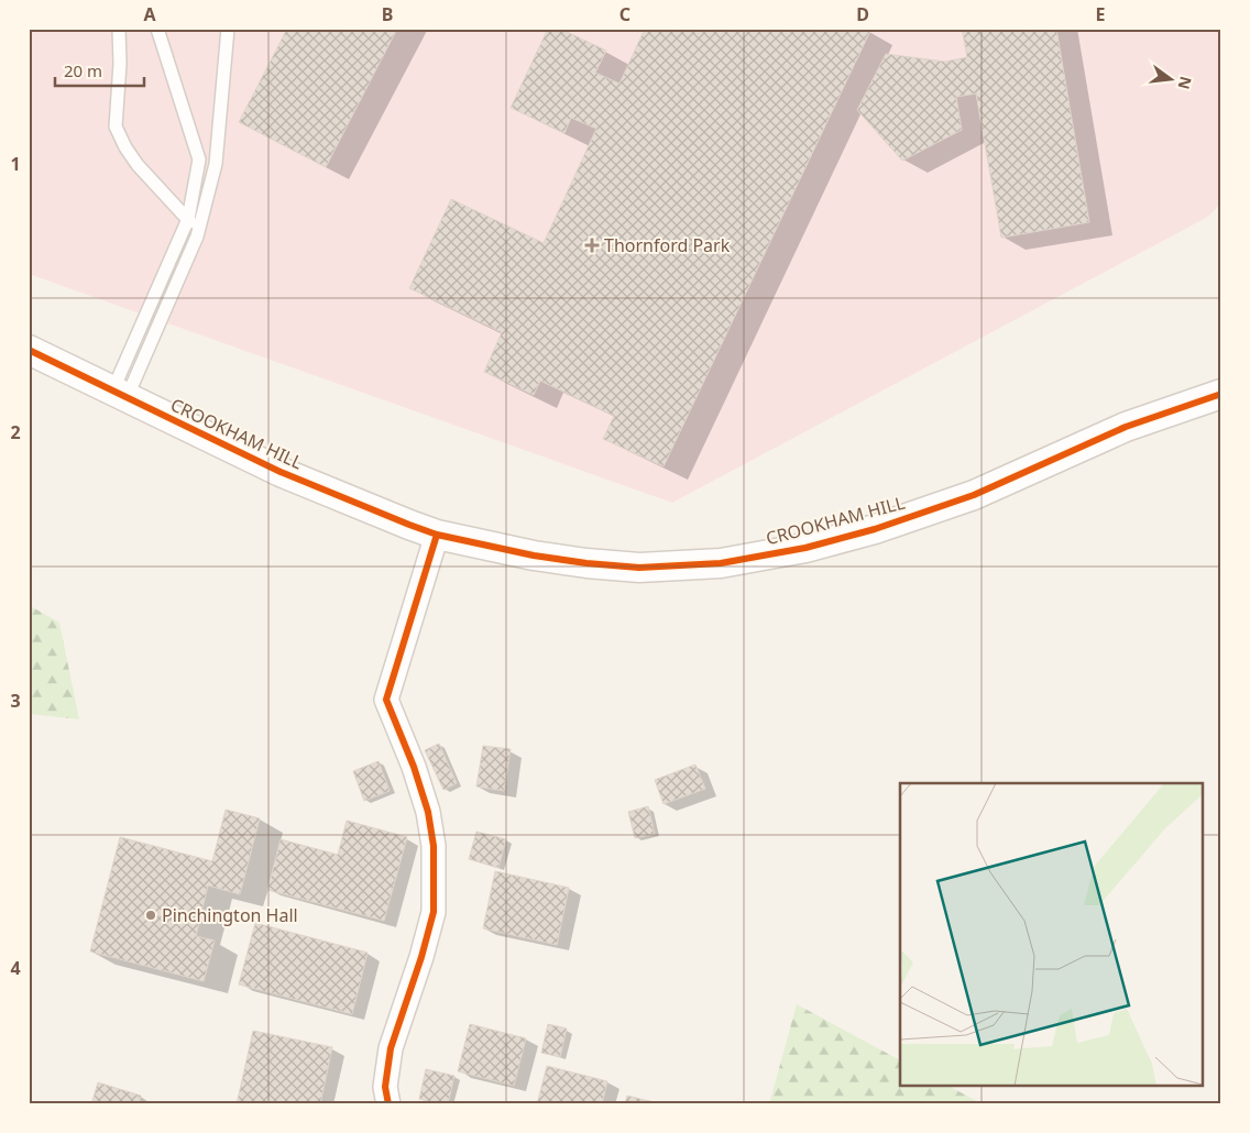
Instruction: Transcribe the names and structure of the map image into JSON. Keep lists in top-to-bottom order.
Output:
{
  "streets": {
    "street": ["CROOKHAM HILL"]
  },
  "places": {
    "health": ["Thornford Park"],
    "other": ["Pinchington Hall"]
  },
  "scale_bar": "20 m",
  "north": "right",
  "grid": {
    "columns": [
      "A",
      "B",
      "C",
      "D",
      "E"
    ],
    "rows": [
      "1",
      "2",
      "3",
      "4"
    ]
  }
}
